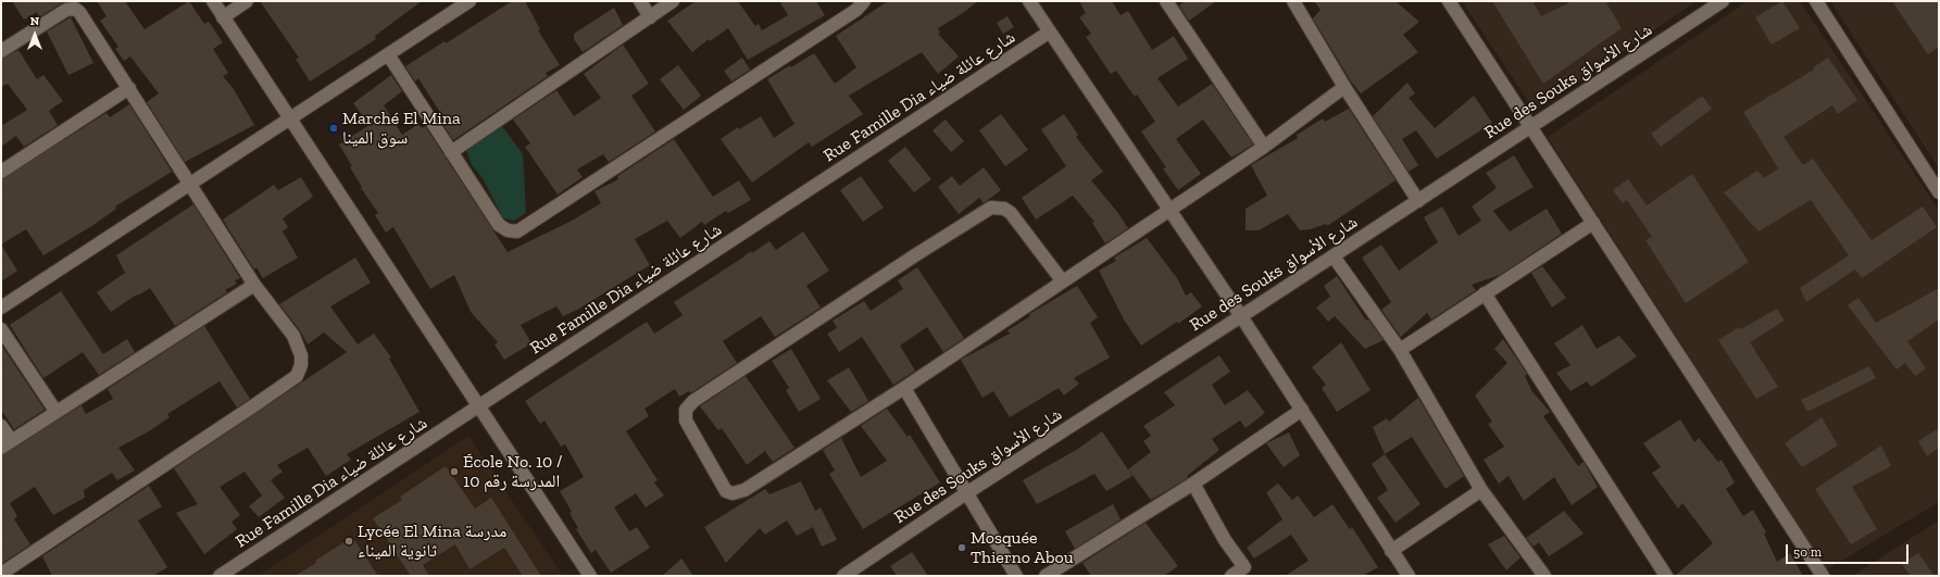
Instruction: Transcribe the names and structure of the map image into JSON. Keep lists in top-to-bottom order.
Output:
{
  "streets": {
    "street": ["Rue des Souks شارع الأسواق", "Rue Famille Dia شارع عائلة ضياء"]
  },
  "places": [
    "Marché El Mina سوق المينا",
    "École No. 10 / المدرسة رقم 10",
    "Lycée El Mina مدرسة ثانوية الميناء",
    "Mosquée Thierno Abou"
  ],
  "scale_bar": "50 m",
  "north": "top"
}
